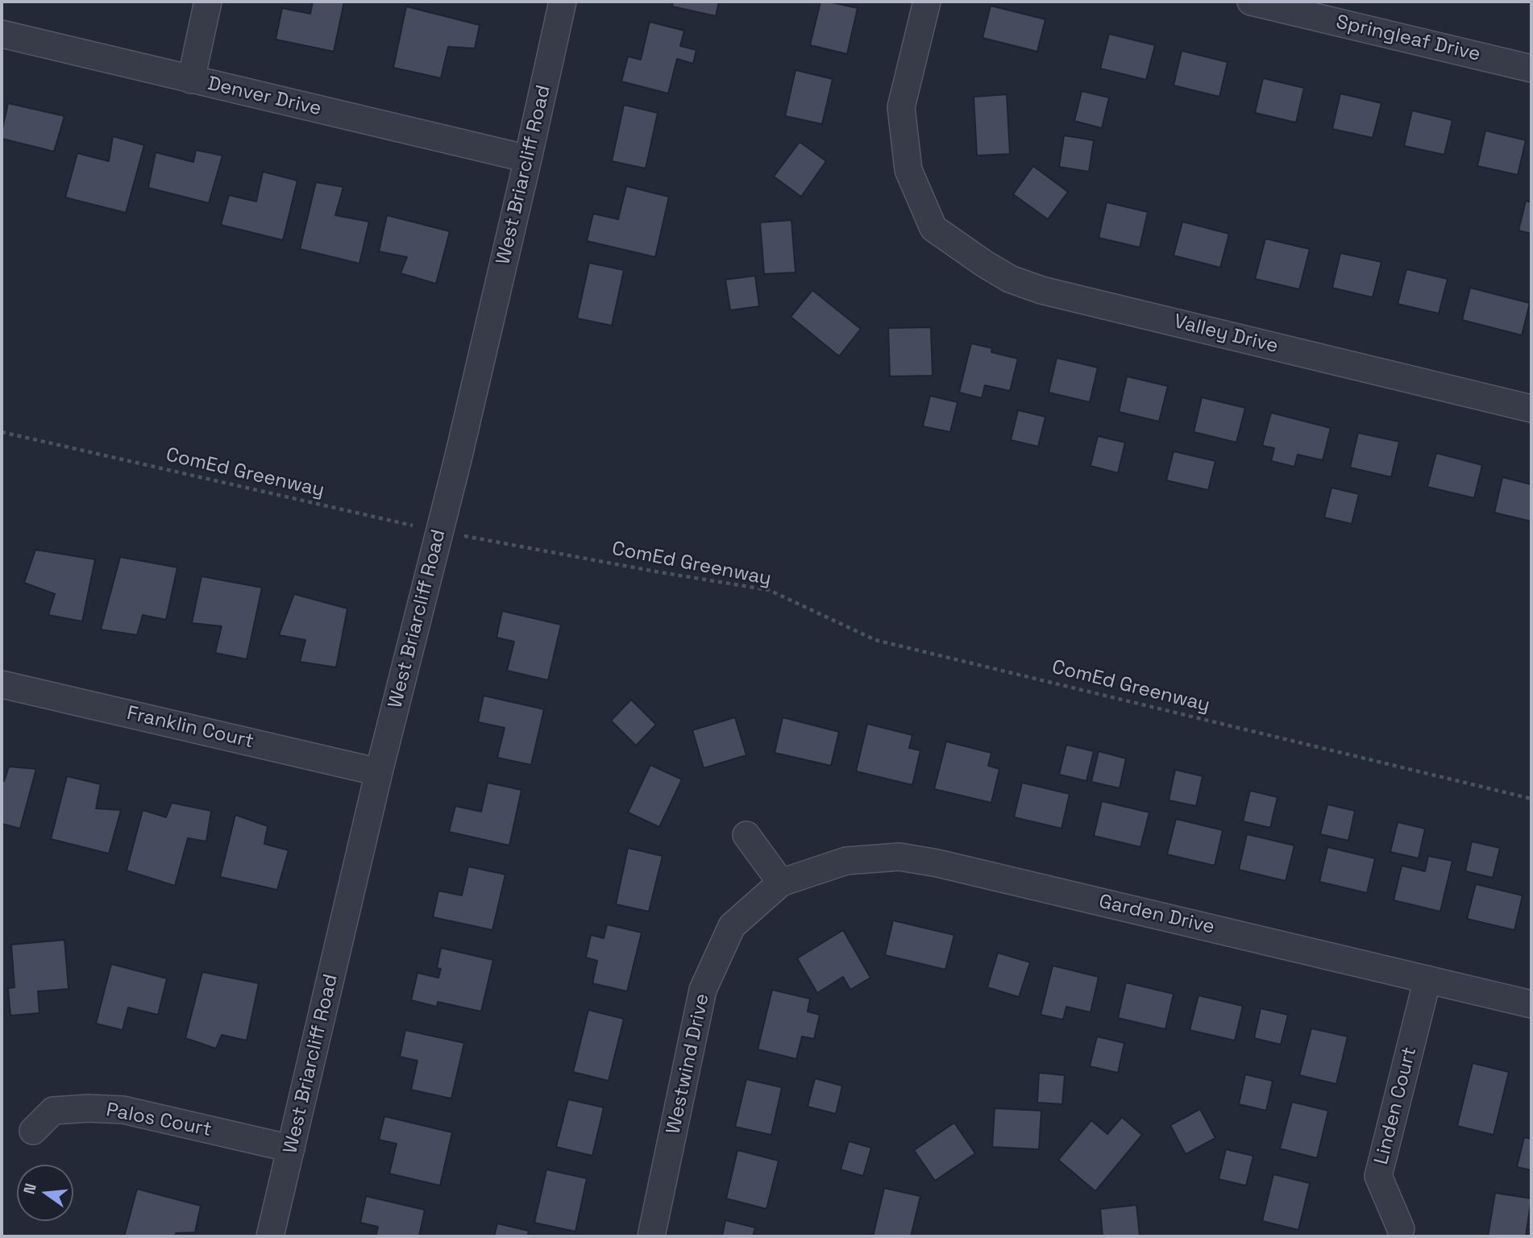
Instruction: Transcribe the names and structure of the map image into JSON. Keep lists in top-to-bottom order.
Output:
{
  "streets": {
    "street": [
      "Springleaf Drive",
      "Denver Drive",
      "West Briarcliff Road",
      "Valley Drive",
      "Franklin Court",
      "Garden Drive",
      "Westwind Drive",
      "Linden Court",
      "Palos Court"
    ],
    "path": ["ComEd Greenway"]
  },
  "crossings": [
    ["Denver Drive", "West Briarcliff Road"],
    ["West Briarcliff Road", "ComEd Greenway"],
    ["West Briarcliff Road", "Franklin Court"],
    ["West Briarcliff Road", "Palos Court"],
    ["Garden Drive", "Westwind Drive"],
    ["Garden Drive", "Linden Court"]
  ],
  "north": "left"
}
